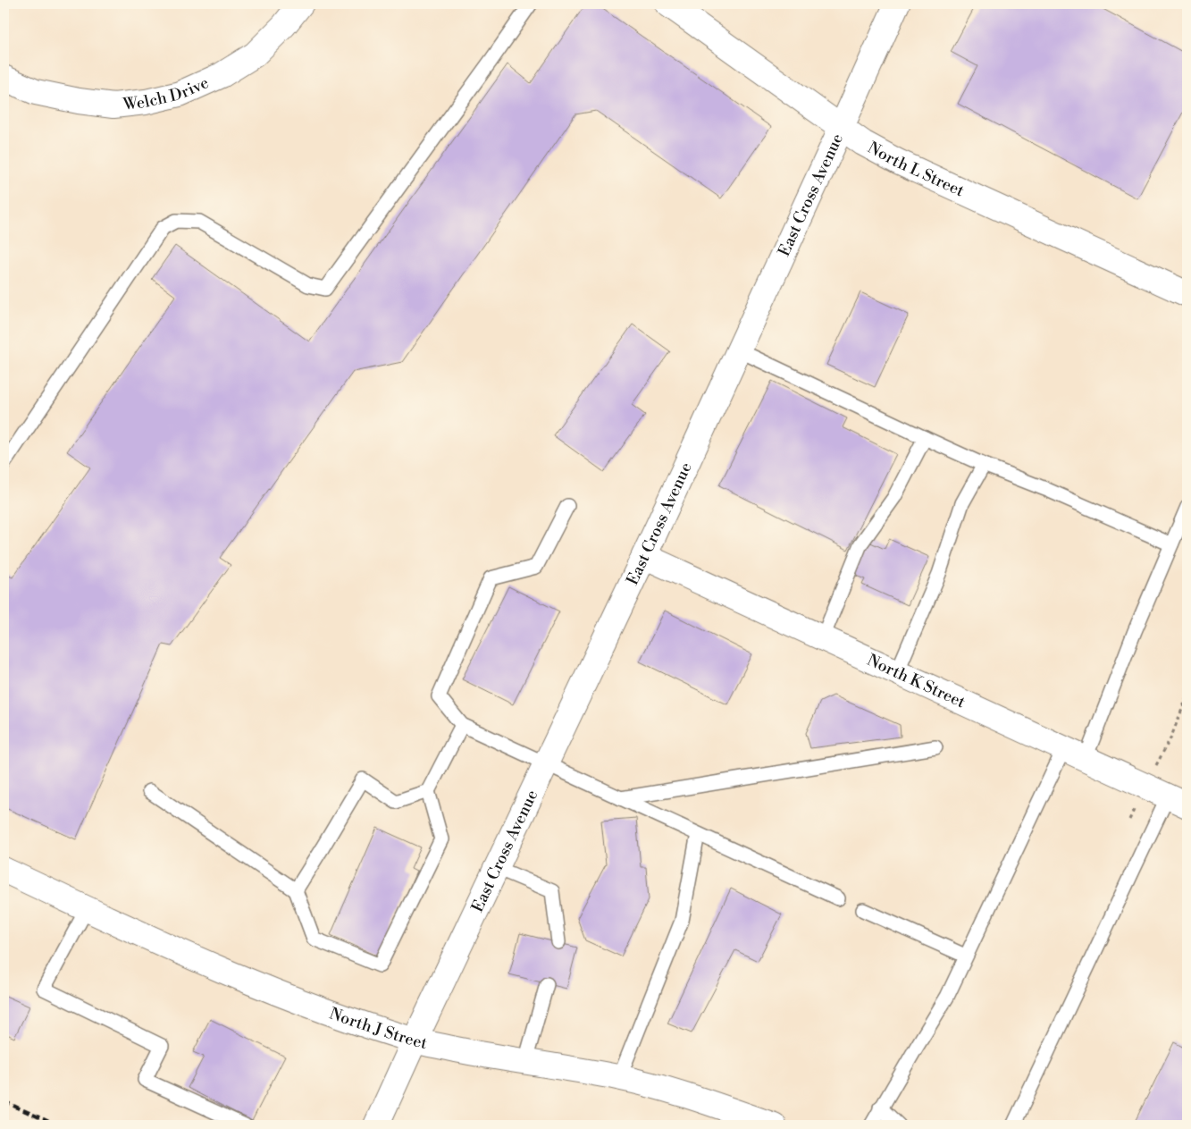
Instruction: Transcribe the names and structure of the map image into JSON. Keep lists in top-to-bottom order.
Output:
{
  "streets": {
    "street": [
      "Welch Drive",
      "North L Street",
      "East Cross Avenue",
      "North K Street",
      "North J Street"
    ]
  },
  "crossings": [
    ["North L Street", "East Cross Avenue"],
    ["East Cross Avenue", "North K Street"],
    ["East Cross Avenue", "North J Street"]
  ]
}
